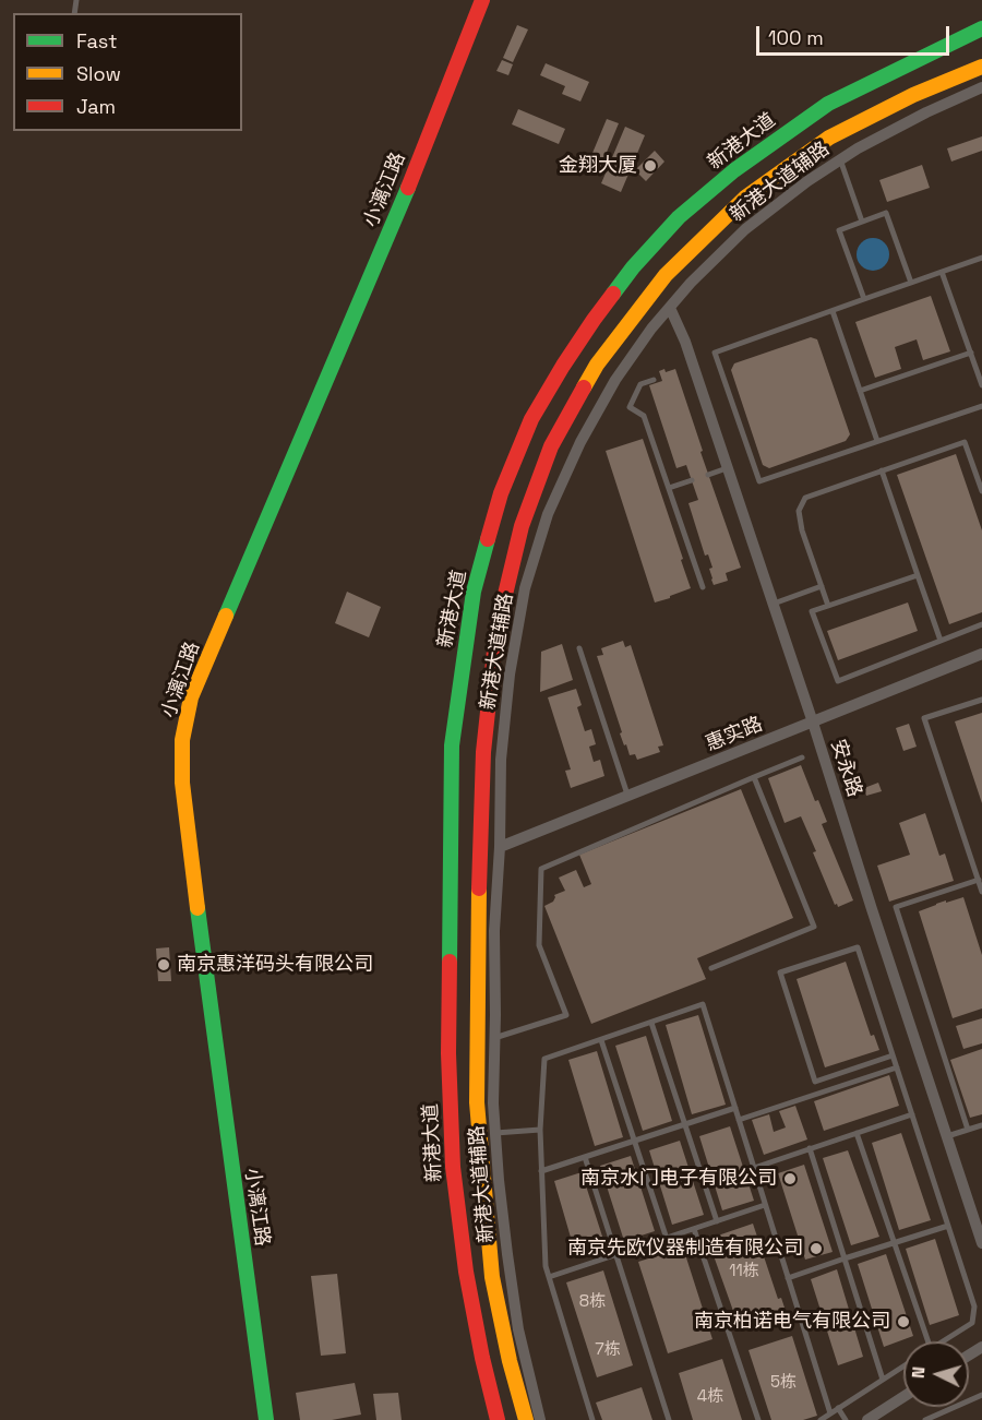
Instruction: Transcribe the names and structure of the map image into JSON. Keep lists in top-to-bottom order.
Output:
{
  "streets": {
    "main road": ["新港大道", "小漓江路"],
    "street": ["新港大道辅路", "惠实路", "安永路"]
  },
  "crossings": [
    ["新港大道辅路", "惠实路"],
    ["新港大道辅路", "安永路"],
    ["惠实路", "安永路"]
  ],
  "places": [
    "金翔大厦",
    "南京惠洋码头有限公司",
    "南京水门电子有限公司",
    "南京先欧仪器制造有限公司",
    "南京柏诺电气有限公司"
  ],
  "house_numbers": [
    "11栋",
    "8栋",
    "7栋",
    "5栋",
    "4栋"
  ],
  "legend": ["Fast", "Slow", "Jam"],
  "scale_bar": "100 m",
  "north": "left"
}
